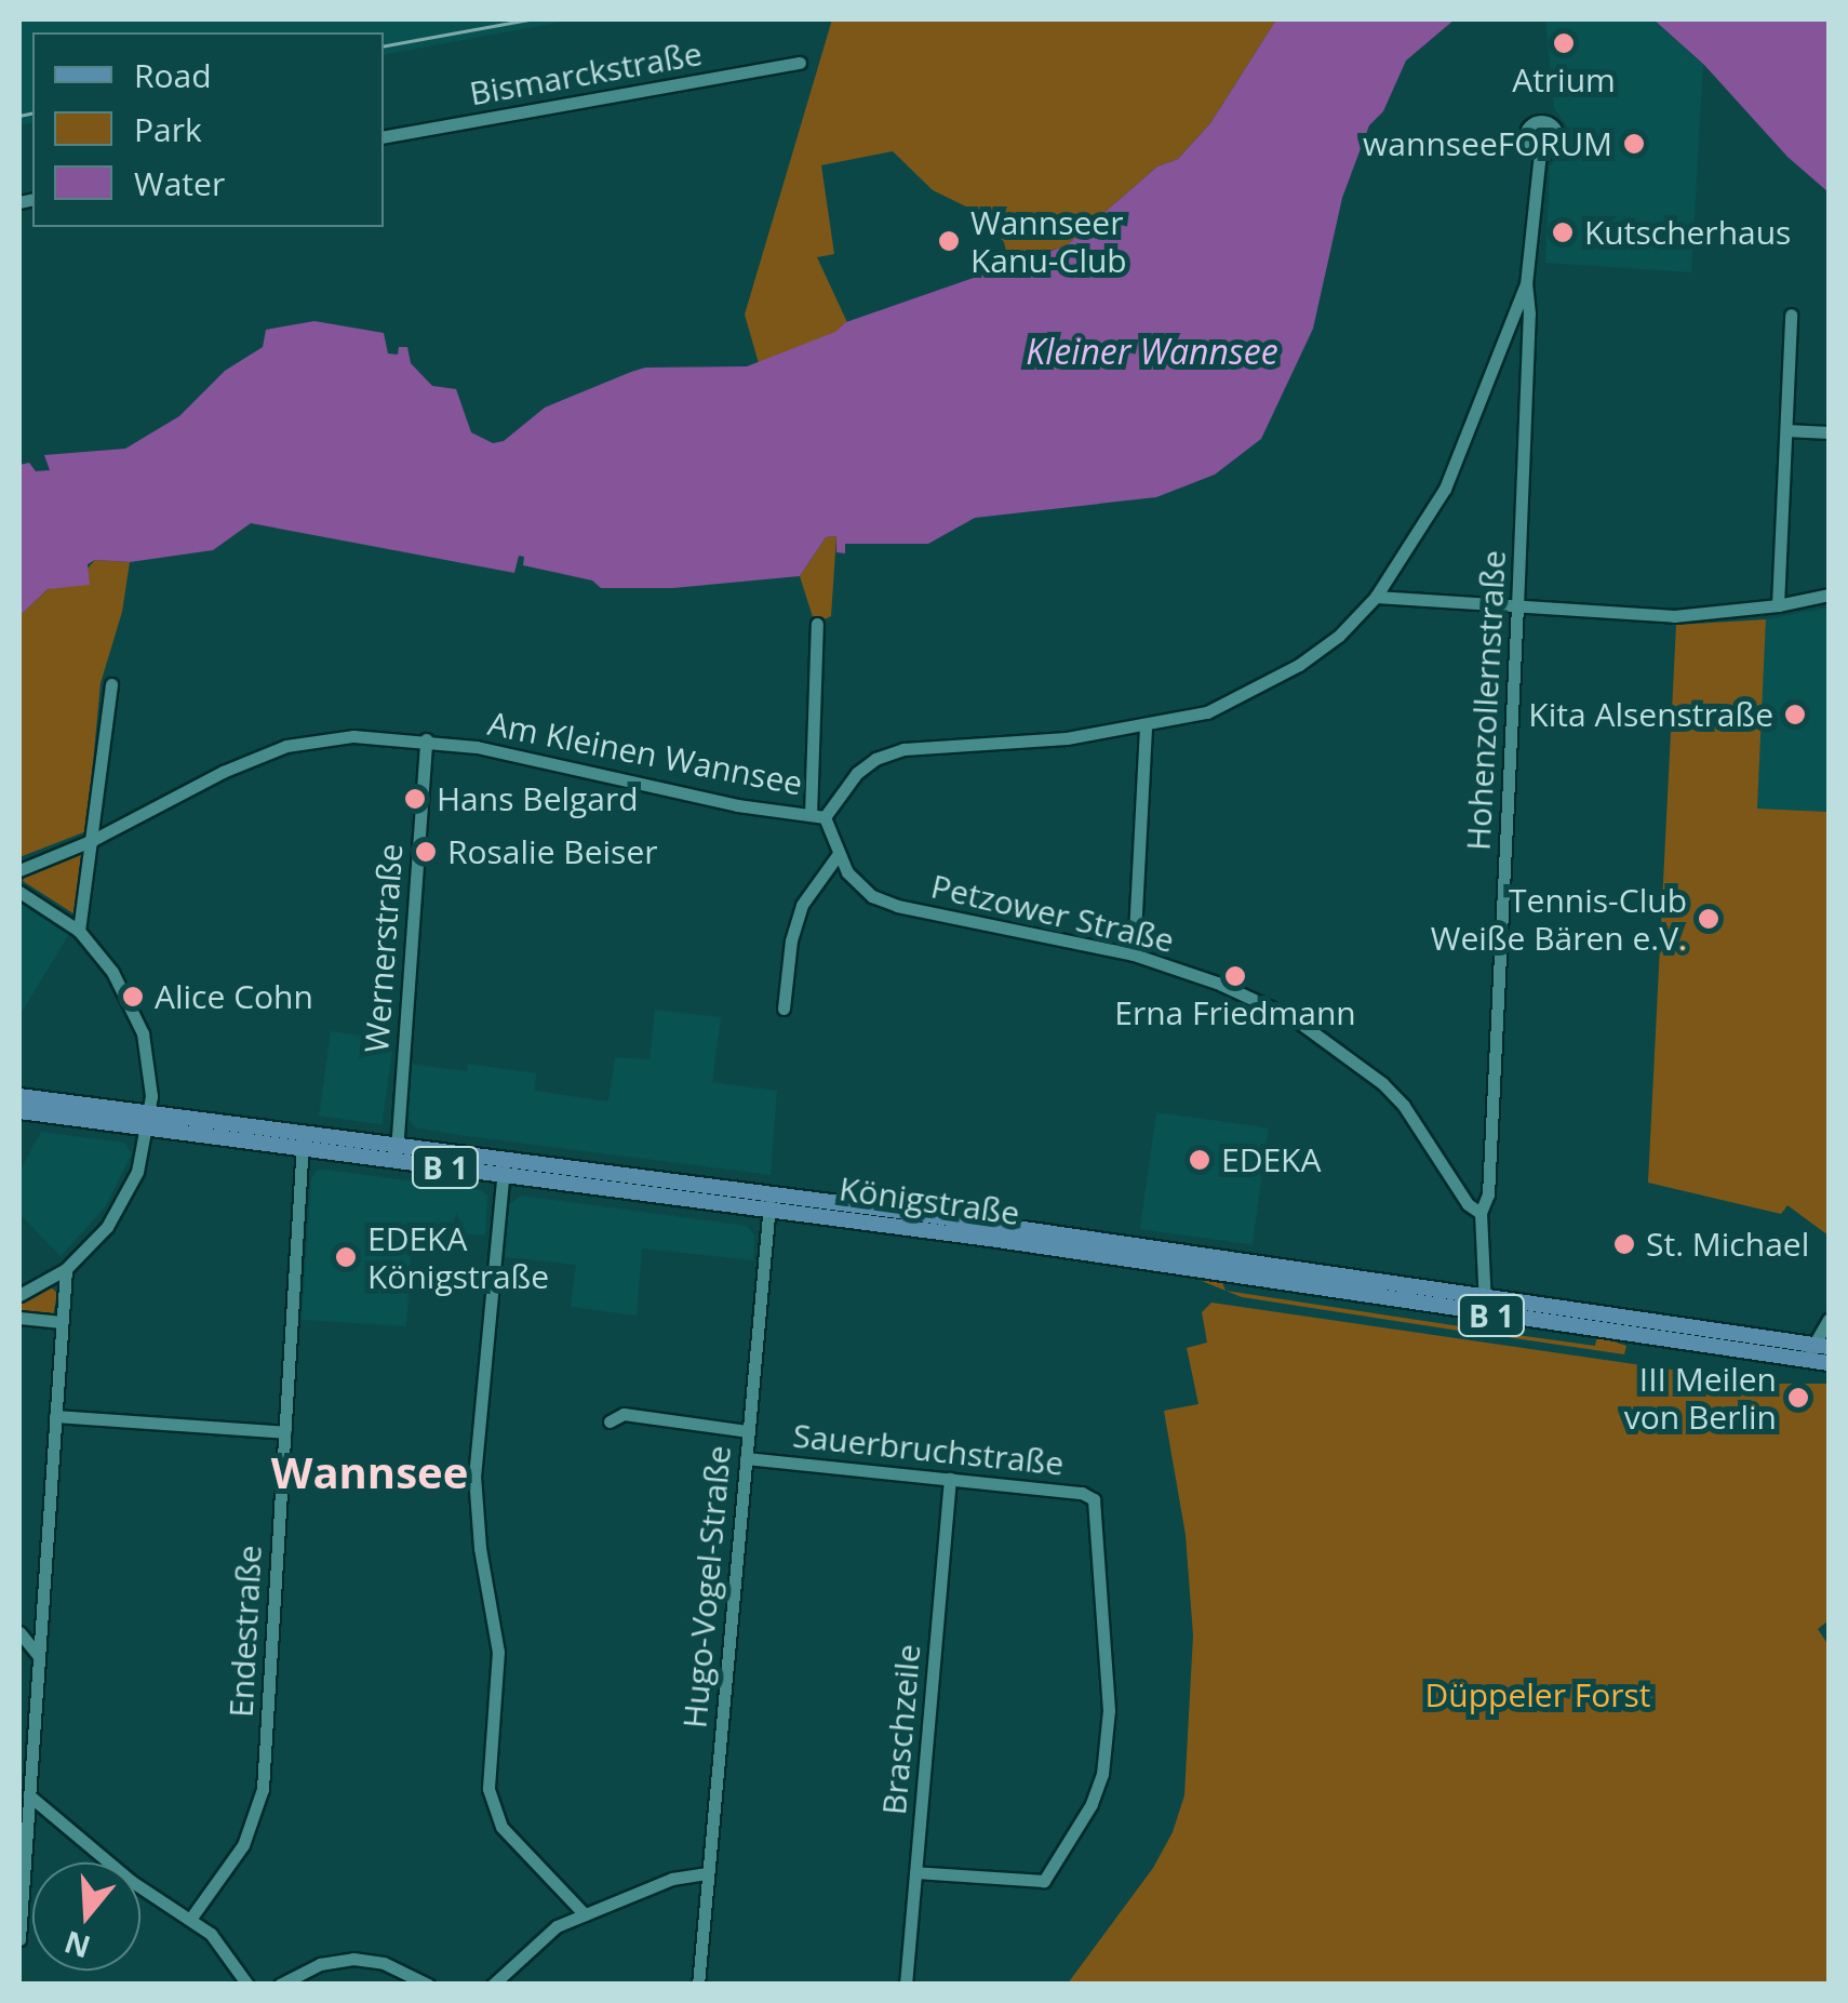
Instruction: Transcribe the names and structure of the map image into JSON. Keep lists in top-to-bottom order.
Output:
{
  "streets": {
    "main road": ["B 1", "Königstraße"],
    "street": [
      "Bismarckstraße",
      "Hohenzollernstraße",
      "Am Kleinen Wannsee",
      "Petzower Straße",
      "Wernerstraße",
      "Sauerbruchstraße",
      "Hugo-Vogel-Straße",
      "Endestraße",
      "Braschzeile"
    ]
  },
  "crossings": [
    ["Hohenzollernstraße", "Am Kleinen Wannsee"],
    ["Hohenzollernstraße", "Petzower Straße"],
    ["Hohenzollernstraße", "Königstraße"],
    ["Am Kleinen Wannsee", "Petzower Straße"],
    ["Am Kleinen Wannsee", "Wernerstraße"],
    ["Wernerstraße", "Königstraße"],
    ["Königstraße", "Hugo-Vogel-Straße"],
    ["Königstraße", "Endestraße"],
    ["Sauerbruchstraße", "Hugo-Vogel-Straße"],
    ["Sauerbruchstraße", "Braschzeile"]
  ],
  "districts": ["Wannsee"],
  "water": ["Kleiner Wannsee"],
  "parks": ["Düppeler Forst"],
  "places": [
    "Atrium",
    "wannseeFORUM",
    "Kutscherhaus",
    "Wannseer Kanu-Club",
    "Kita Alsenstraße",
    "Hans Belgard",
    "Rosalie Beiser",
    "Tennis-Club Weiße Bären e.V.",
    "Erna Friedmann",
    "Alice Cohn",
    "EDEKA",
    "St. Michael",
    "EDEKA Königstraße",
    "III Meilen von Berlin"
  ],
  "legend": ["Road", "Park", "Water"],
  "north": "bottom"
}
